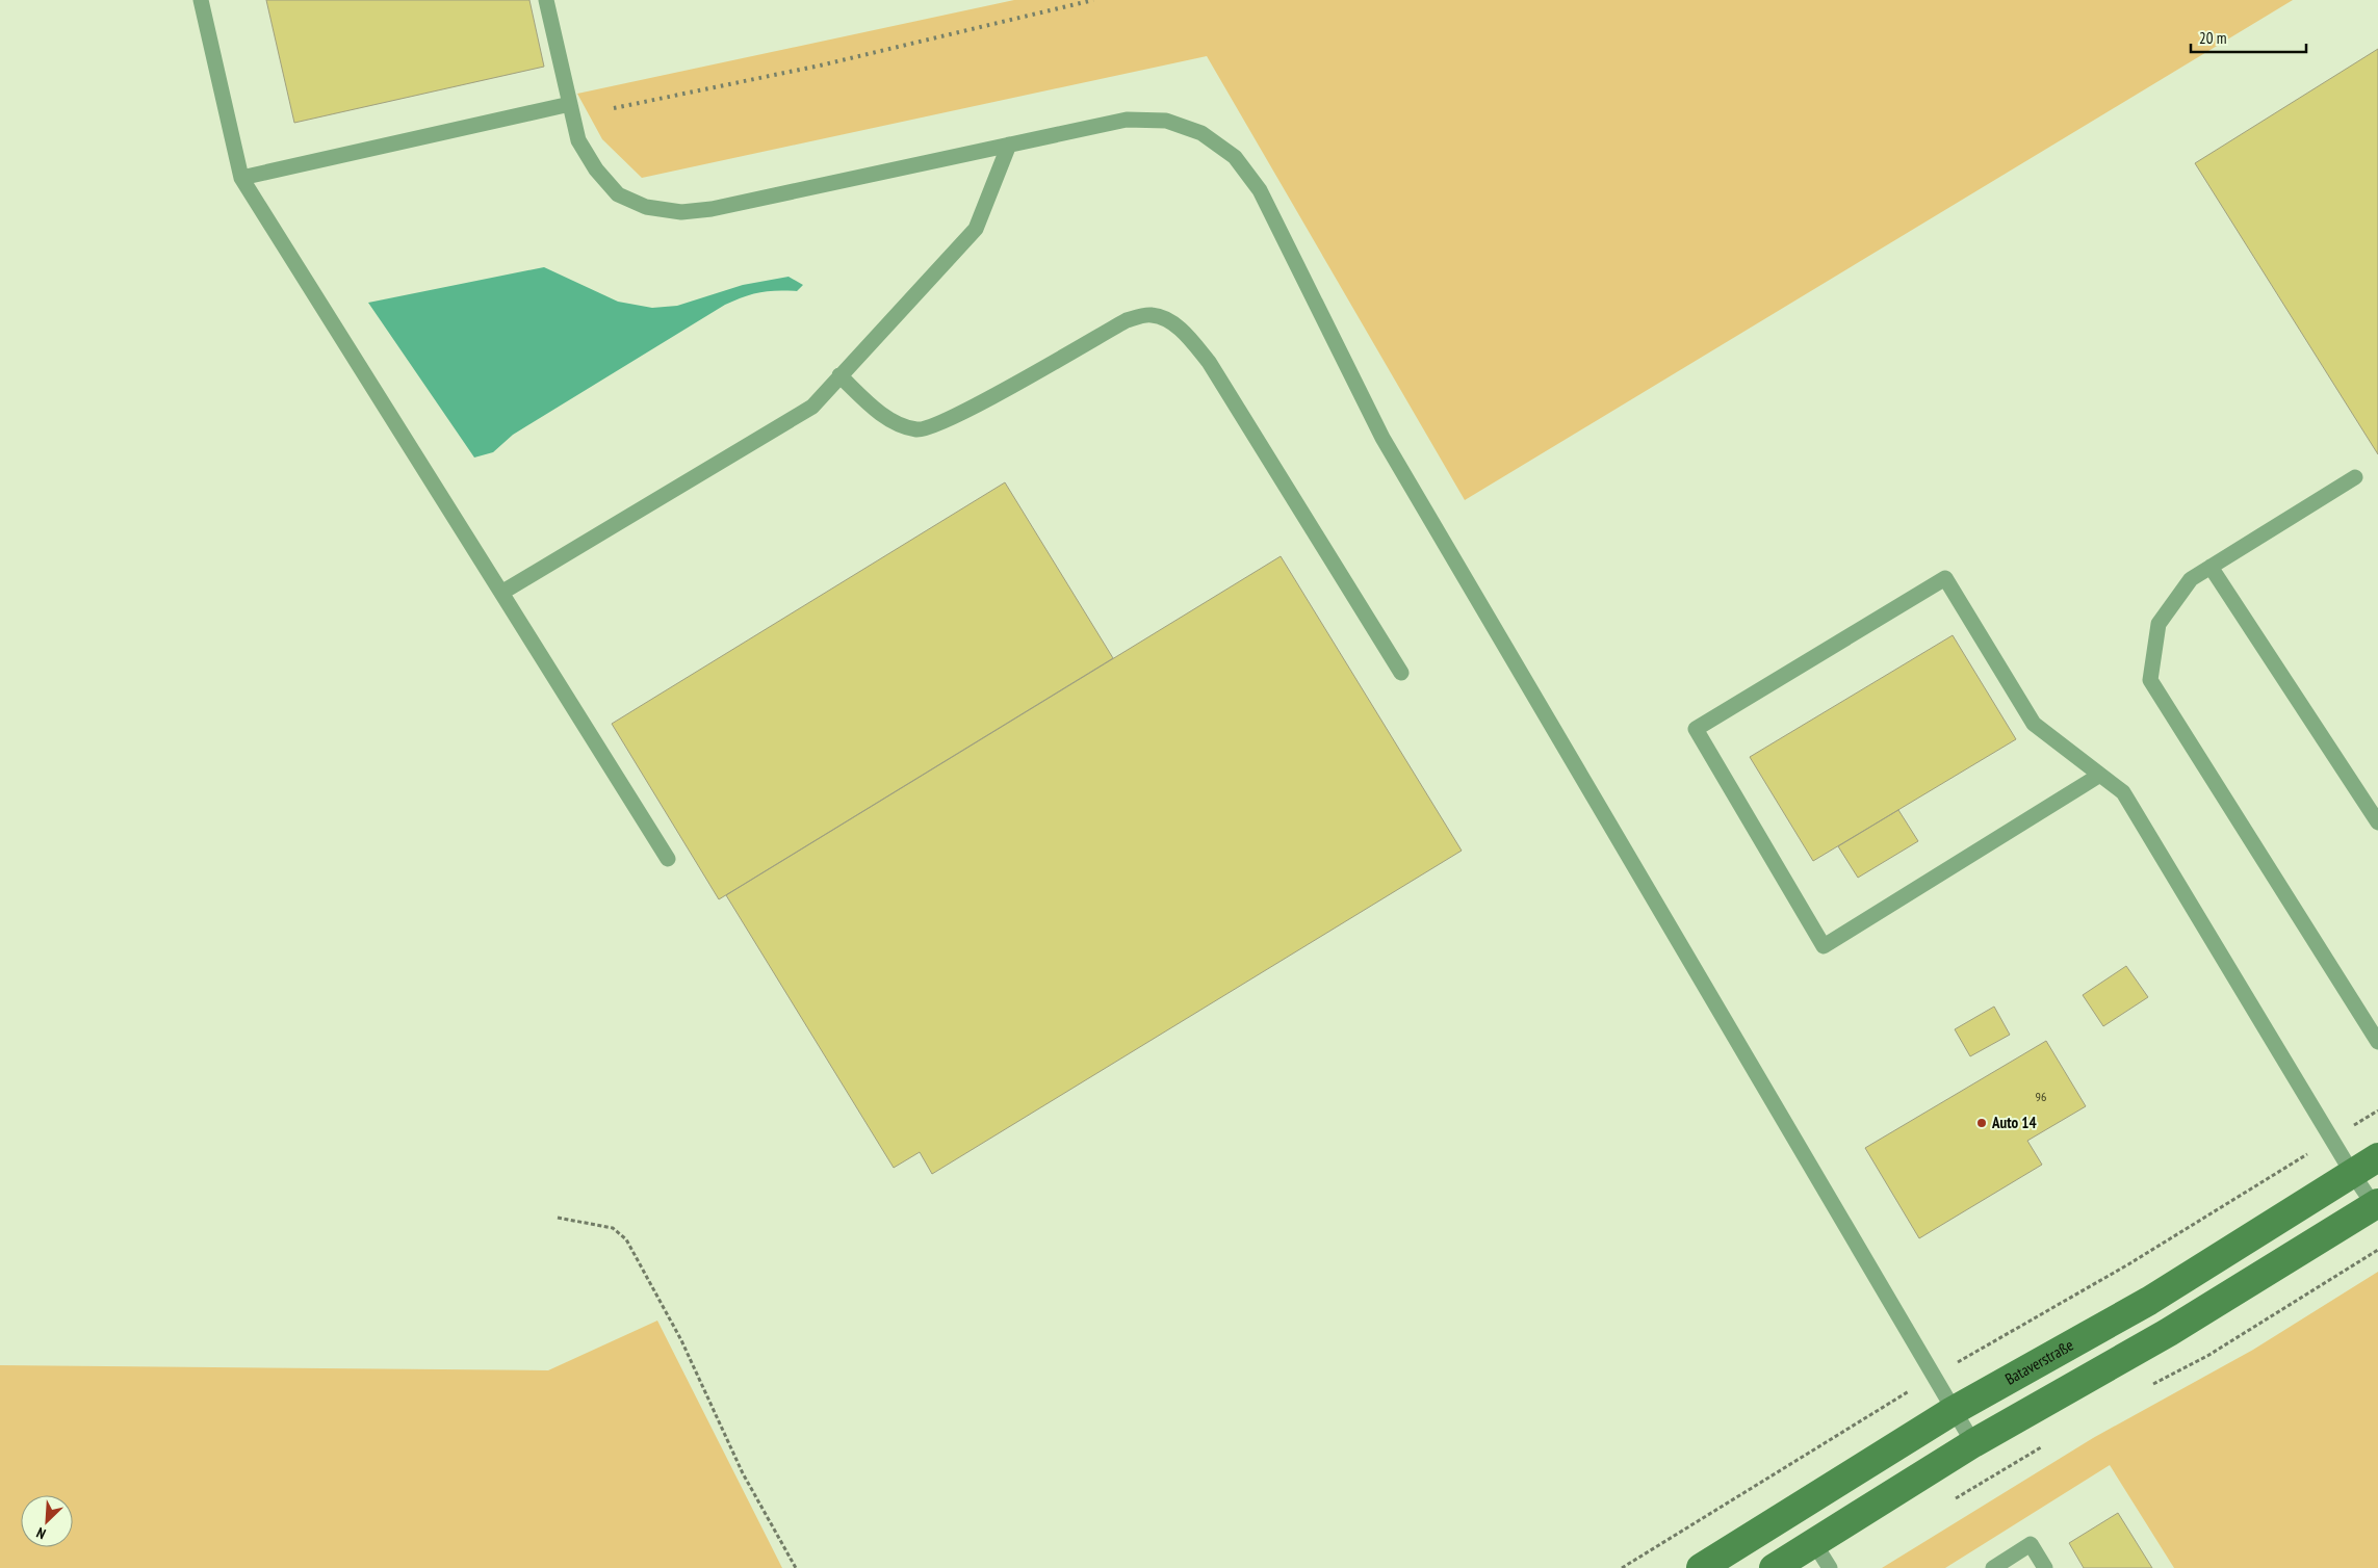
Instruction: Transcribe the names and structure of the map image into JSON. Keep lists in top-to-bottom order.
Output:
{
  "streets": {
    "street": ["Bataverstraße"]
  },
  "places": ["Auto 14"],
  "house_numbers": ["96"],
  "scale_bar": "20 m",
  "north": "bottom left"
}
